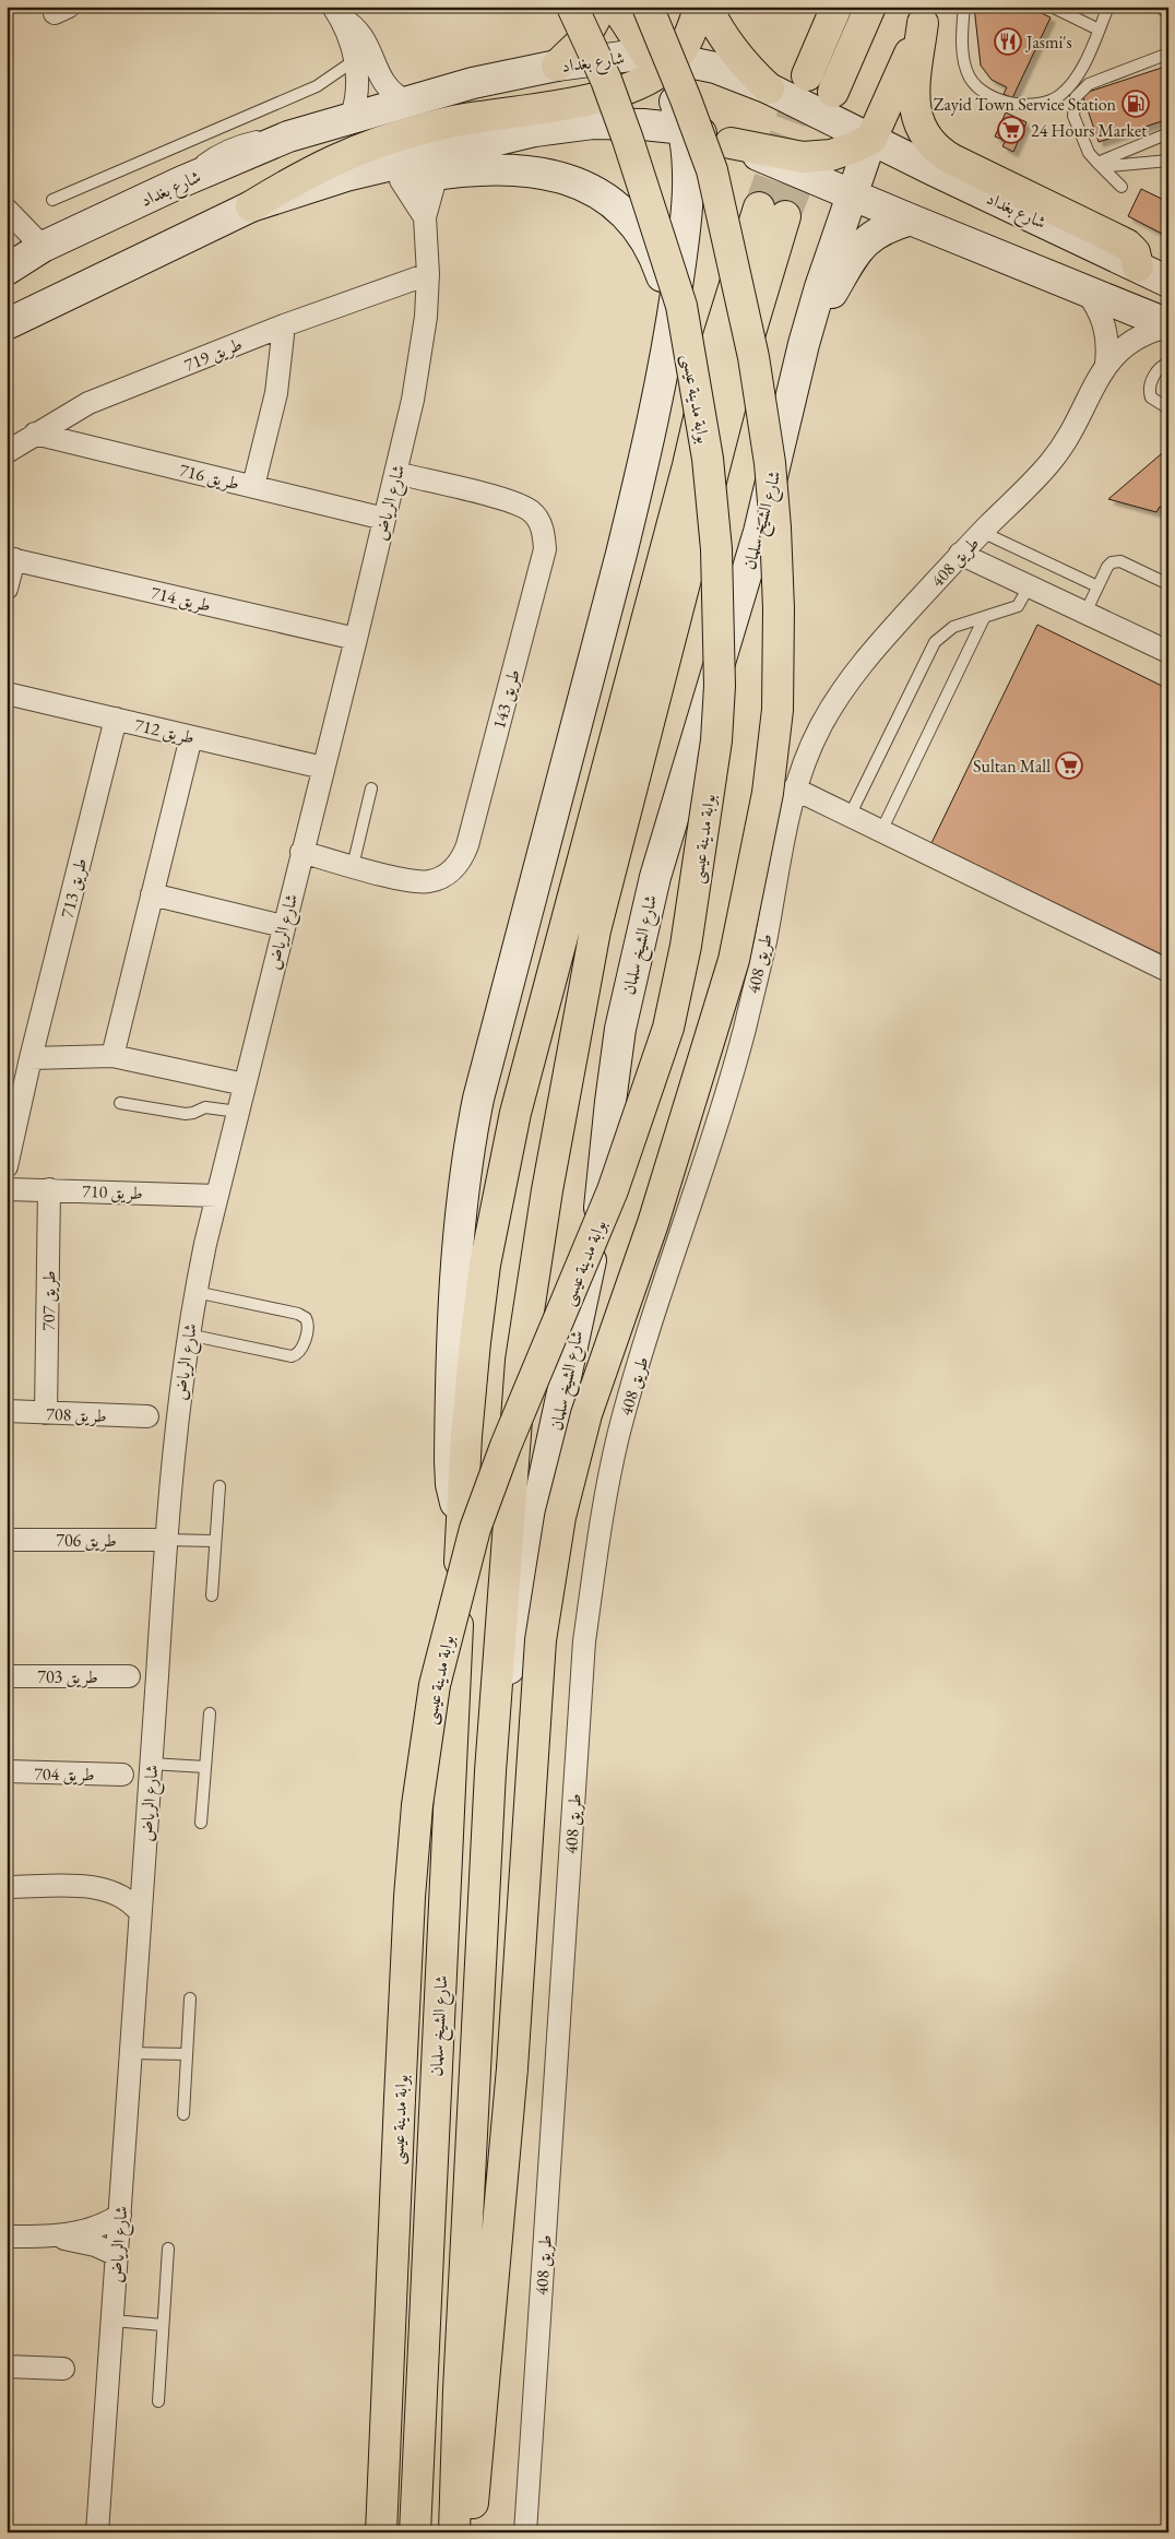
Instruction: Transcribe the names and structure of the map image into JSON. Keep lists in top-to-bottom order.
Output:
{
  "streets": {
    "main road": ["شارع بغداد", "بوابة مدينة عيسى", "شارع الشيخ سلمان"],
    "street": [
      "طريق 719",
      "طريق 716",
      "شارع الرياض",
      "طريق 408",
      "طريق 714",
      "طريق 143",
      "طريق 712",
      "طريق 713",
      "طريق 710",
      "طريق 707",
      "طريق 708",
      "طريق 706",
      "طريق 703",
      "طريق 704"
    ]
  },
  "crossings": [
    ["شارع بغداد", "شارع الشيخ سلمان"],
    ["شارع بغداد", "طريق 408"],
    ["طريق 719", "طريق 716"],
    ["طريق 719", "شارع الرياض"],
    ["طريق 716", "شارع الرياض"],
    ["شارع الرياض", "طريق 714"],
    ["شارع الرياض", "طريق 143"],
    ["شارع الرياض", "طريق 712"],
    ["شارع الرياض", "طريق 710"],
    ["شارع الرياض", "طريق 706"],
    ["طريق 712", "طريق 713"],
    ["طريق 710", "طريق 707"],
    ["طريق 707", "طريق 708"]
  ],
  "places": {
    "restaurant": ["Jasmi's"],
    "fuel station": ["Zayid Town Service Station"],
    "supermarket": ["24 Hours Market", "Sultan Mall"]
  }
}
